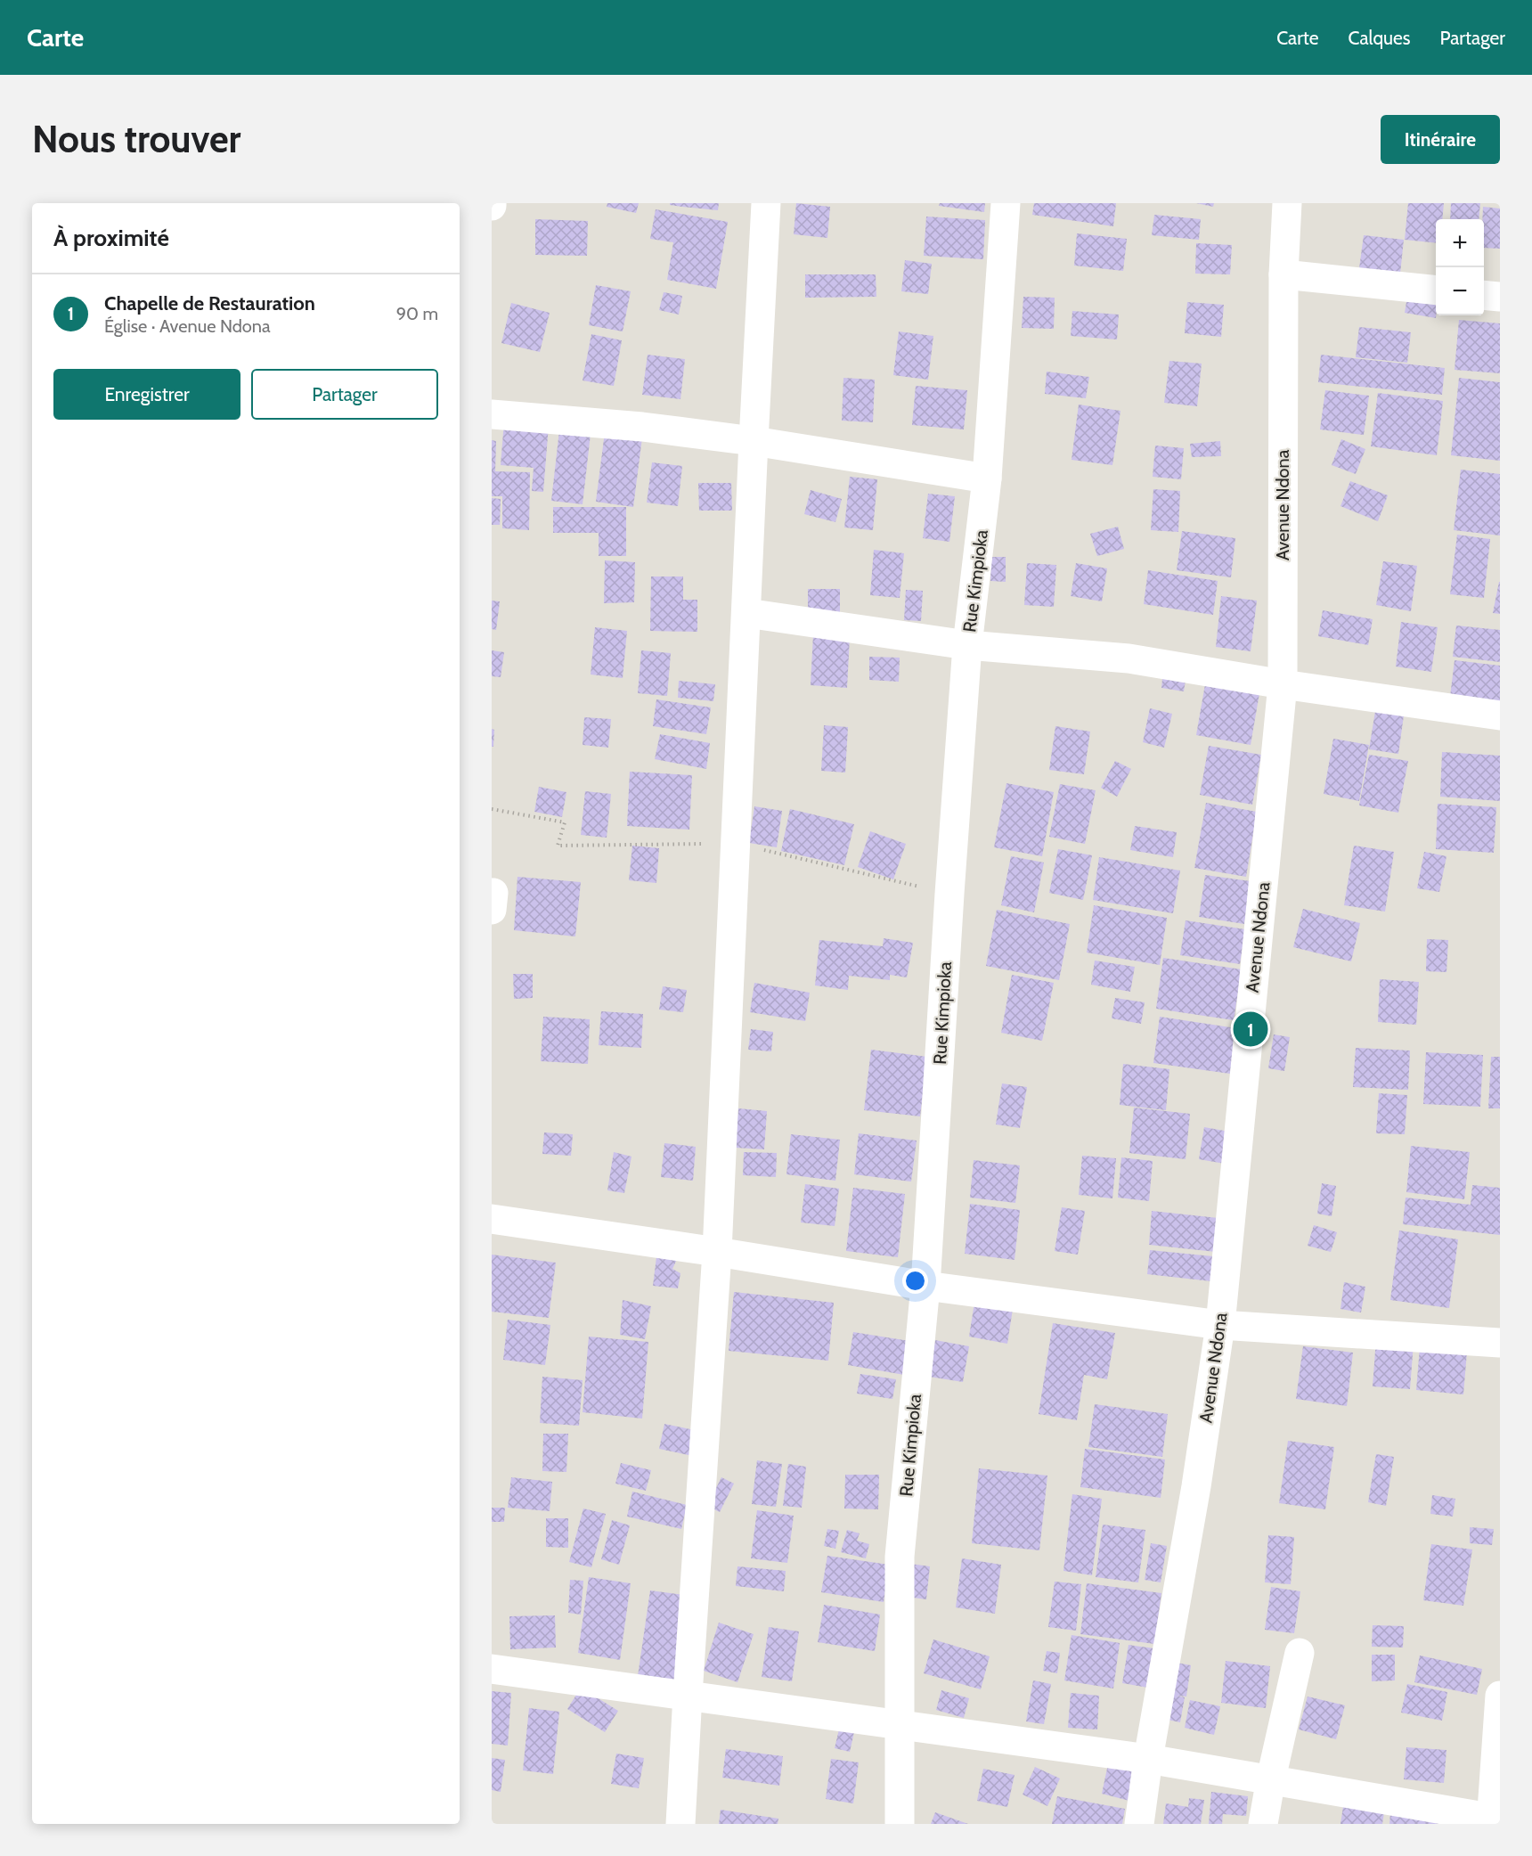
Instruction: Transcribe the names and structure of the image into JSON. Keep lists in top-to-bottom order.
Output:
{
  "streets": {
    "street": ["Avenue Ndona", "Rue Kimpioka"]
  },
  "page": {
    "header": "Carte",
    "nav": ["Carte", "Calques", "Partager"],
    "buttons": [
      "Itinéraire",
      ["Enregistrer", "Partager"]
    ],
    "title": "Nous trouver",
    "heading": "À proximité",
    "map_buttons": ["+", "−"],
    "list": [
      {
        "mark": "1",
        "name": "Chapelle de Restauration",
        "note": "Église · Avenue Ndona",
        "value": "90 m"
      }
    ],
    "pins": "1"
  }
}
